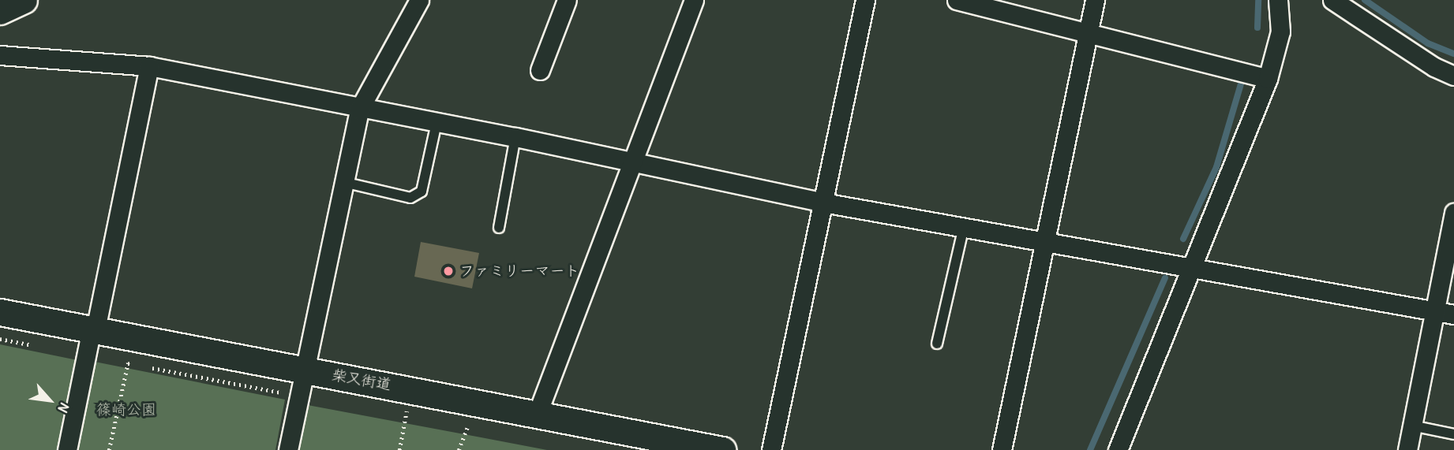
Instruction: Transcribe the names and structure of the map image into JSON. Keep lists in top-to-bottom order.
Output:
{
  "streets": {
    "main road": ["柴又街道"]
  },
  "parks": ["篠崎公園"],
  "places": ["ファミリーマート"],
  "north": "bottom right"
}
